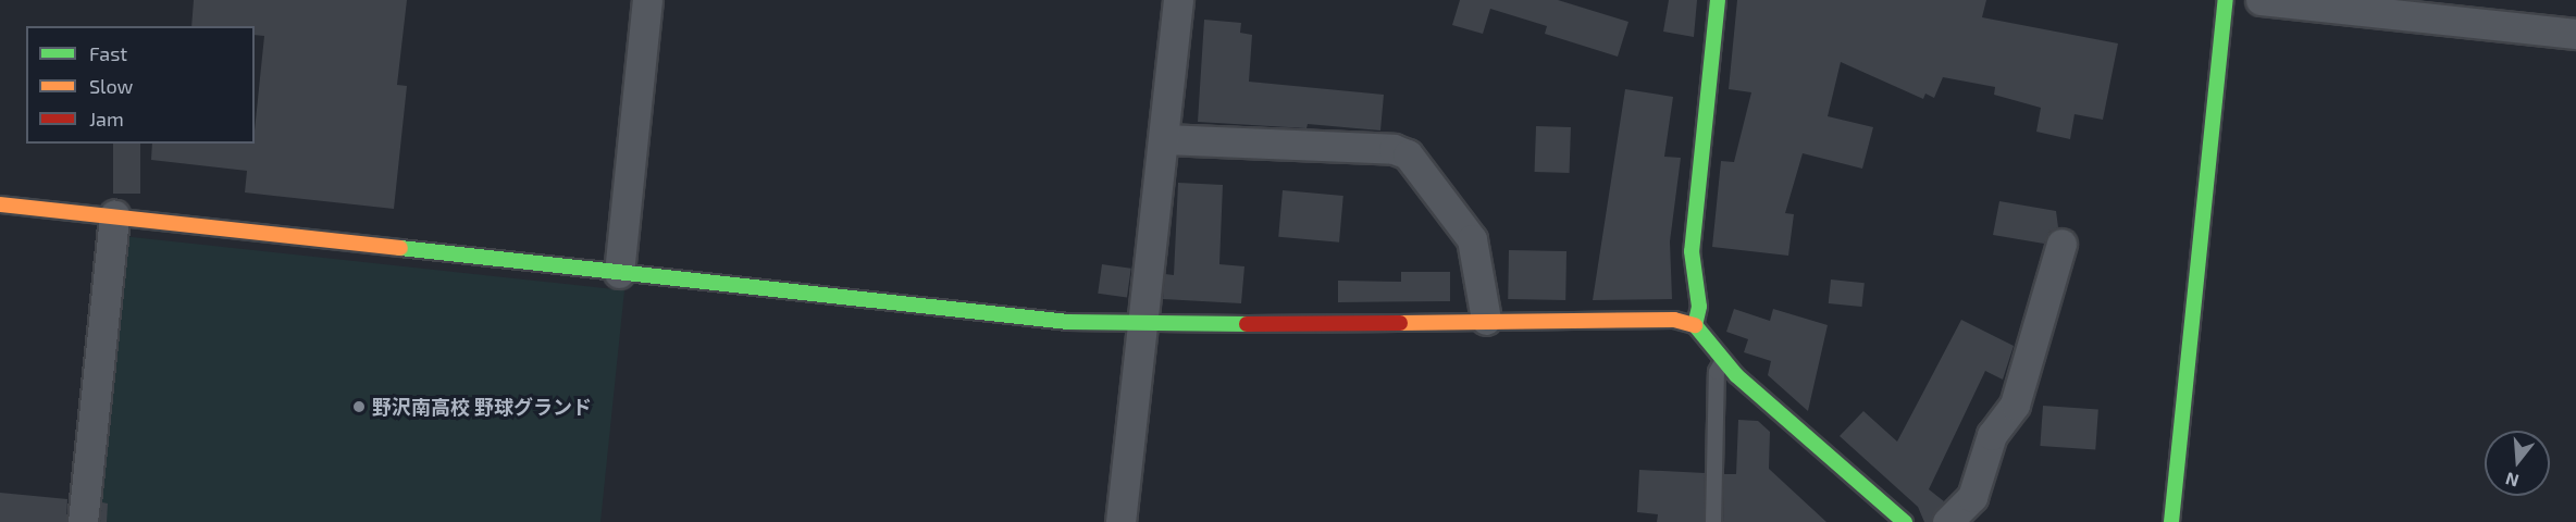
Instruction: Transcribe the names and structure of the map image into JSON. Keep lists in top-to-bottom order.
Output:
{
  "places": ["野沢南高校 野球グランド"],
  "legend": ["Fast", "Slow", "Jam"],
  "north": "bottom"
}
